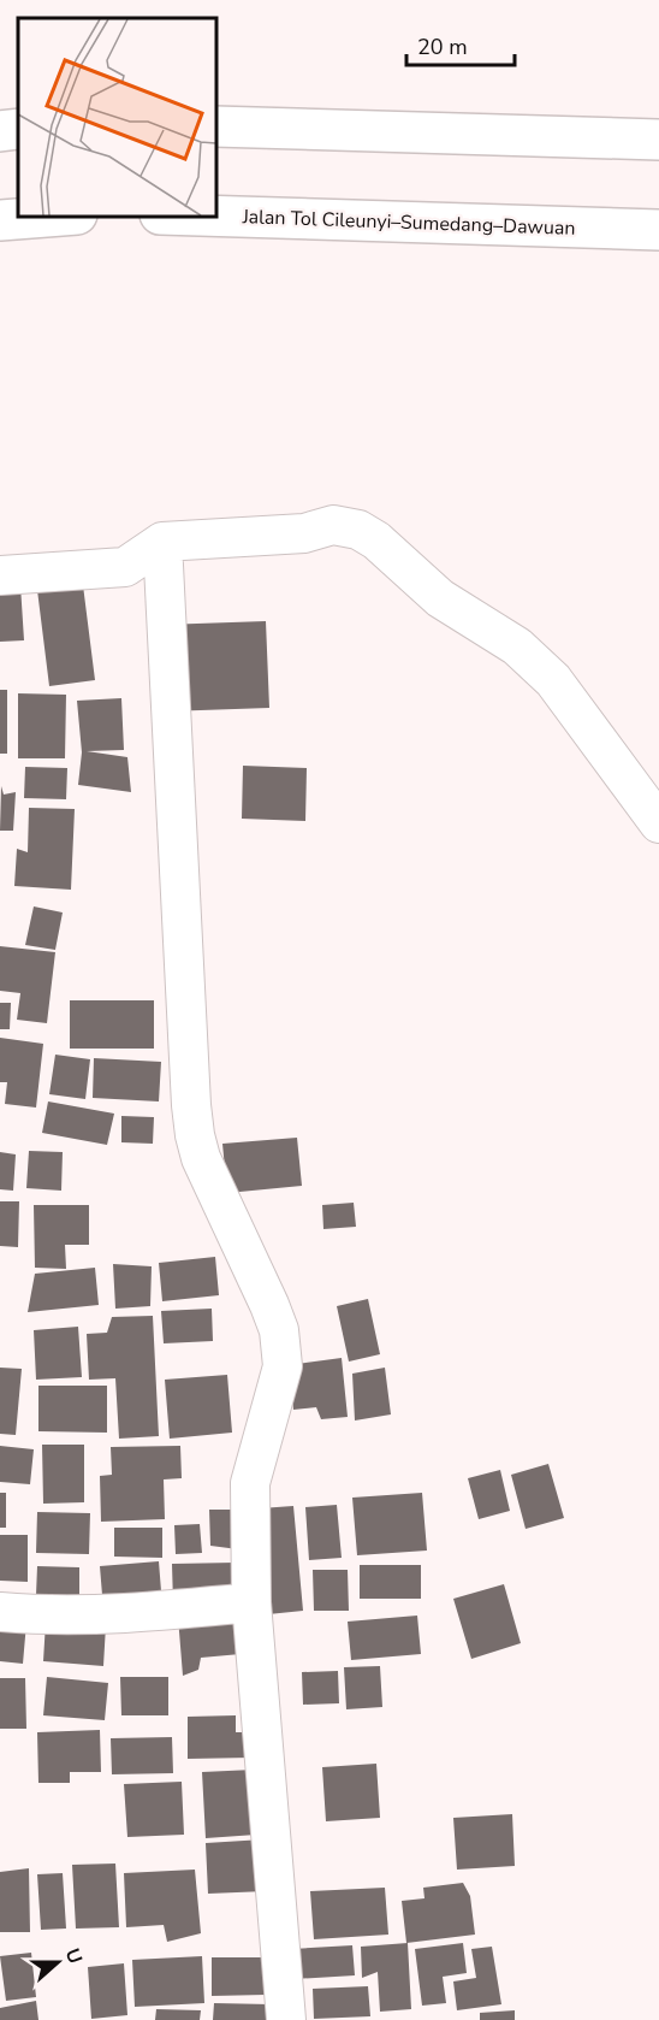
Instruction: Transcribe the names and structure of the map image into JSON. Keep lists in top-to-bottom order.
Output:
{
  "streets": {
    "highway": ["Jalan Tol Cileunyi–Sumedang–Dawuan"]
  },
  "scale_bar": "20 m",
  "north": "right"
}
